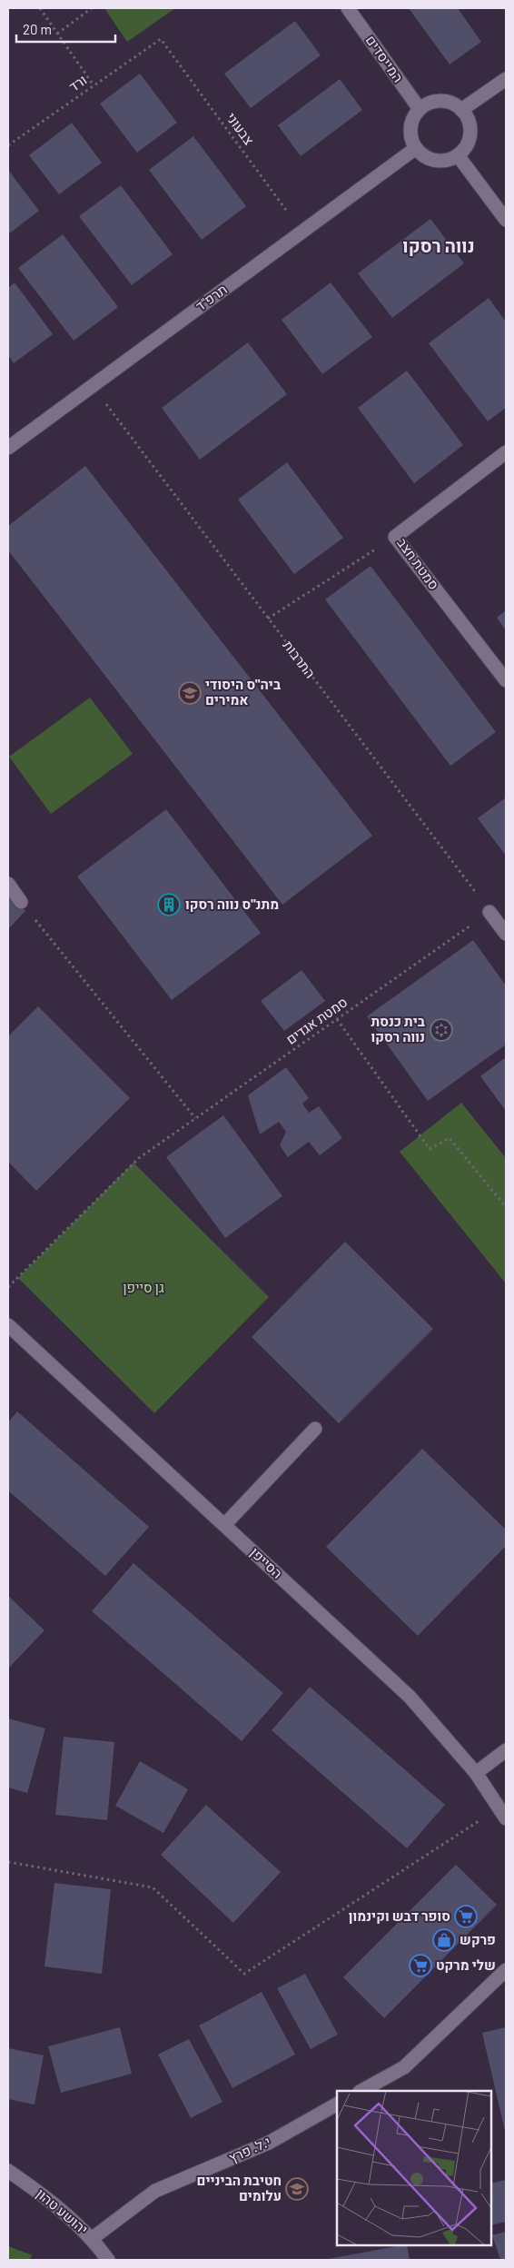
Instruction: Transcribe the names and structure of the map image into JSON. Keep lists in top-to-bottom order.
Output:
{
  "streets": {
    "street": [
      "המייסדים",
      "תרפ\"ד",
      "סמטת חצב",
      "הסייפן",
      "י.ל. פרץ",
      "יהושע טהון"
    ],
    "path": [
      "ורד",
      "צבעוני",
      "התרבות",
      "סמטת אגדים"
    ]
  },
  "crossings": [
    ["המייסדים", "תרפ\"ד"],
    ["ורד", "צבעוני"],
    ["צבעוני", "תרפ\"ד"],
    ["תרפ\"ד", "התרבות"],
    ["התרבות", "סמטת אגדים"],
    ["י.ל. פרץ", "יהושע טהון"]
  ],
  "districts": ["נווה רסקו"],
  "parks": ["גן סייפן"],
  "places": {
    "school or university": ["ביה\"ס היסודי אמירים", "חטיבת הביניים עלומים"],
    "building": ["מתנ\"ס נווה רסקו"],
    "synagogue": ["בית כנסת נווה רסקו"],
    "supermarket": ["סופר דבש וקינמון", "שלי מרקט"],
    "shop": ["פרקש"]
  },
  "scale_bar": "20 m"
}
